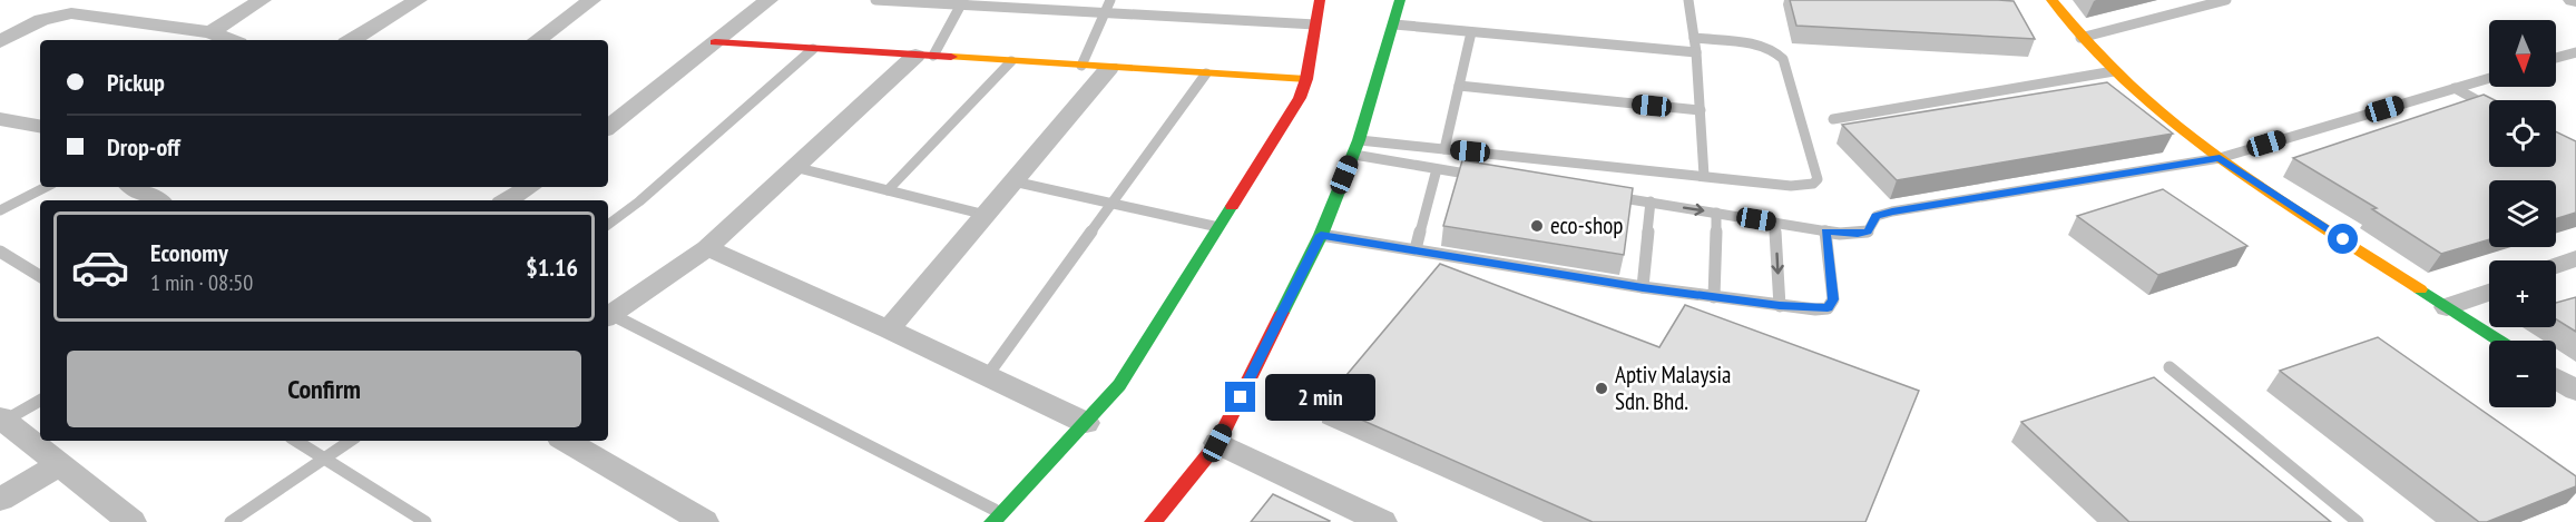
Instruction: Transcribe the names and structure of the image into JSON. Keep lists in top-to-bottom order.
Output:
{
  "places": ["eco-shop", "Aptiv Malaysia Sdn. Bhd."],
  "north": "bottom",
  "page": {
    "map_buttons": ["+", "−"],
    "banner": ["Pickup", "Drop-off"],
    "list": [
      {
        "name": "Economy",
        "note": "1 min · 08:50",
        "value": "$1.16"
      }
    ],
    "buttons": "Confirm",
    "bubble": "2 min"
  }
}
